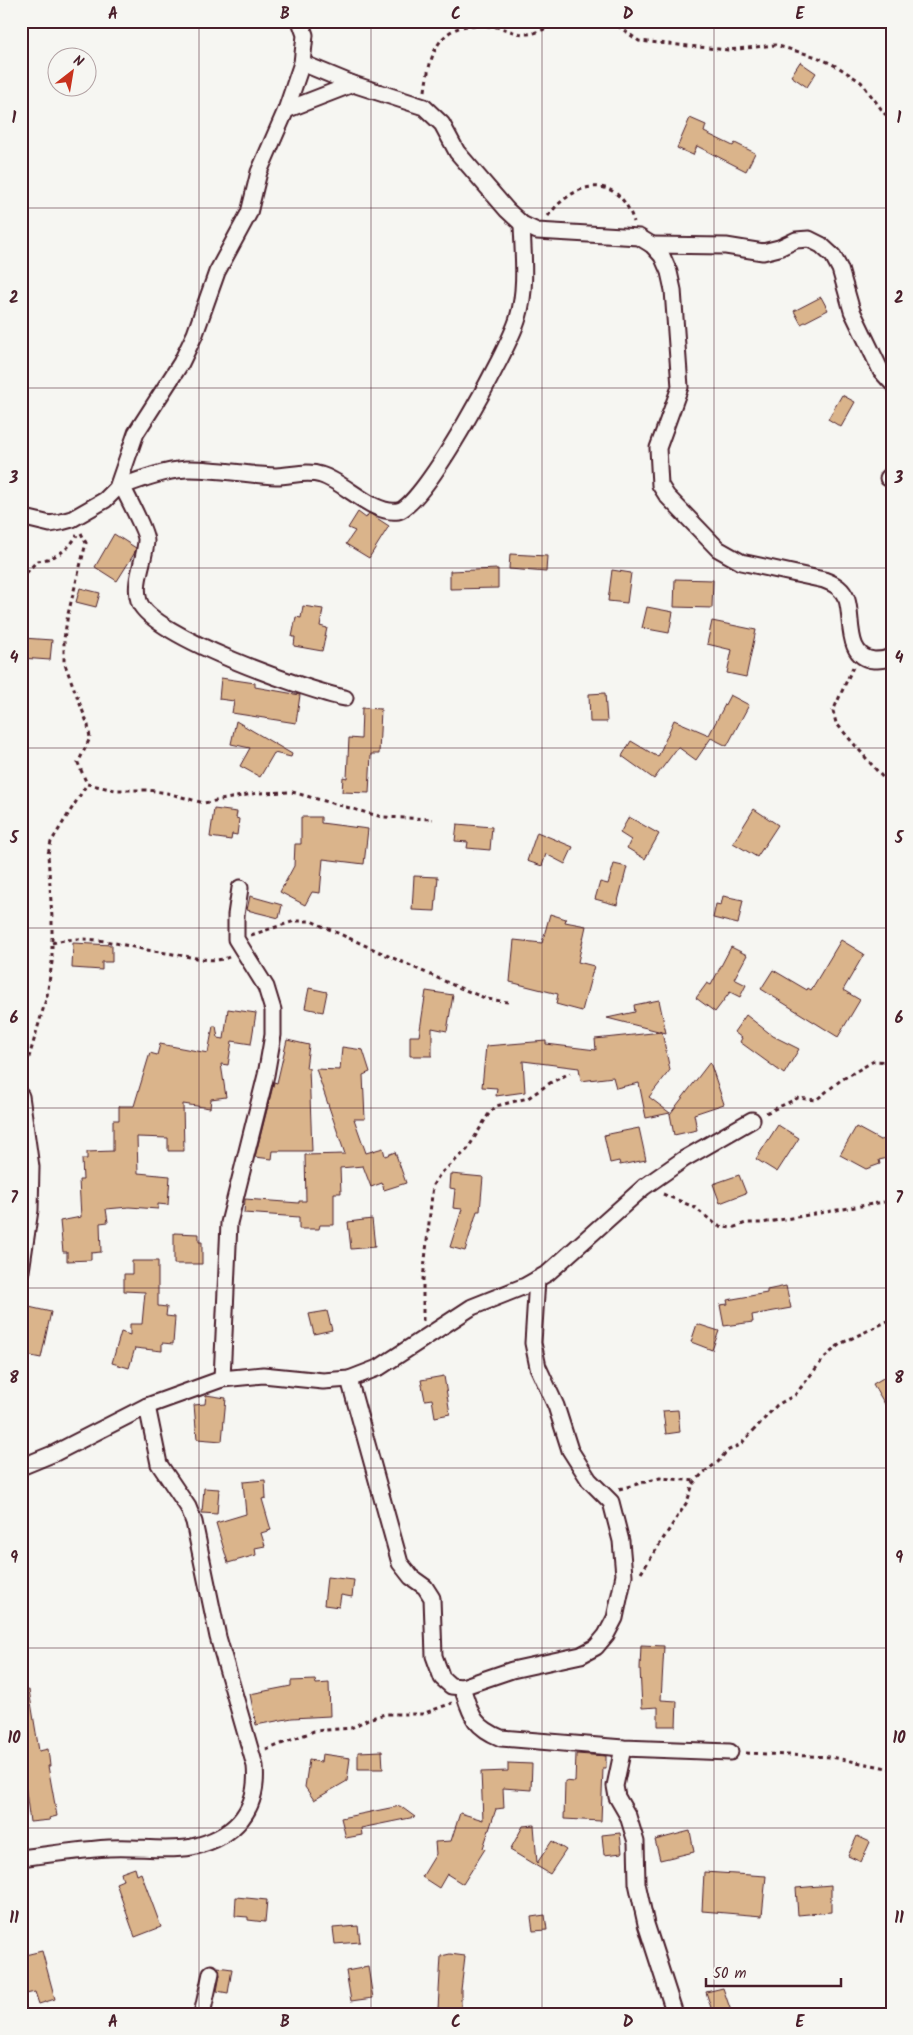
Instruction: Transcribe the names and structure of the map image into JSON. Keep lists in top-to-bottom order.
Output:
{
  "scale_bar": "50 m",
  "north": "top right",
  "grid": {
    "columns": [
      "A",
      "B",
      "C",
      "D",
      "E"
    ],
    "rows": [
      "1",
      "2",
      "3",
      "4",
      "5",
      "6",
      "7",
      "8",
      "9",
      "10",
      "11"
    ]
  }
}
